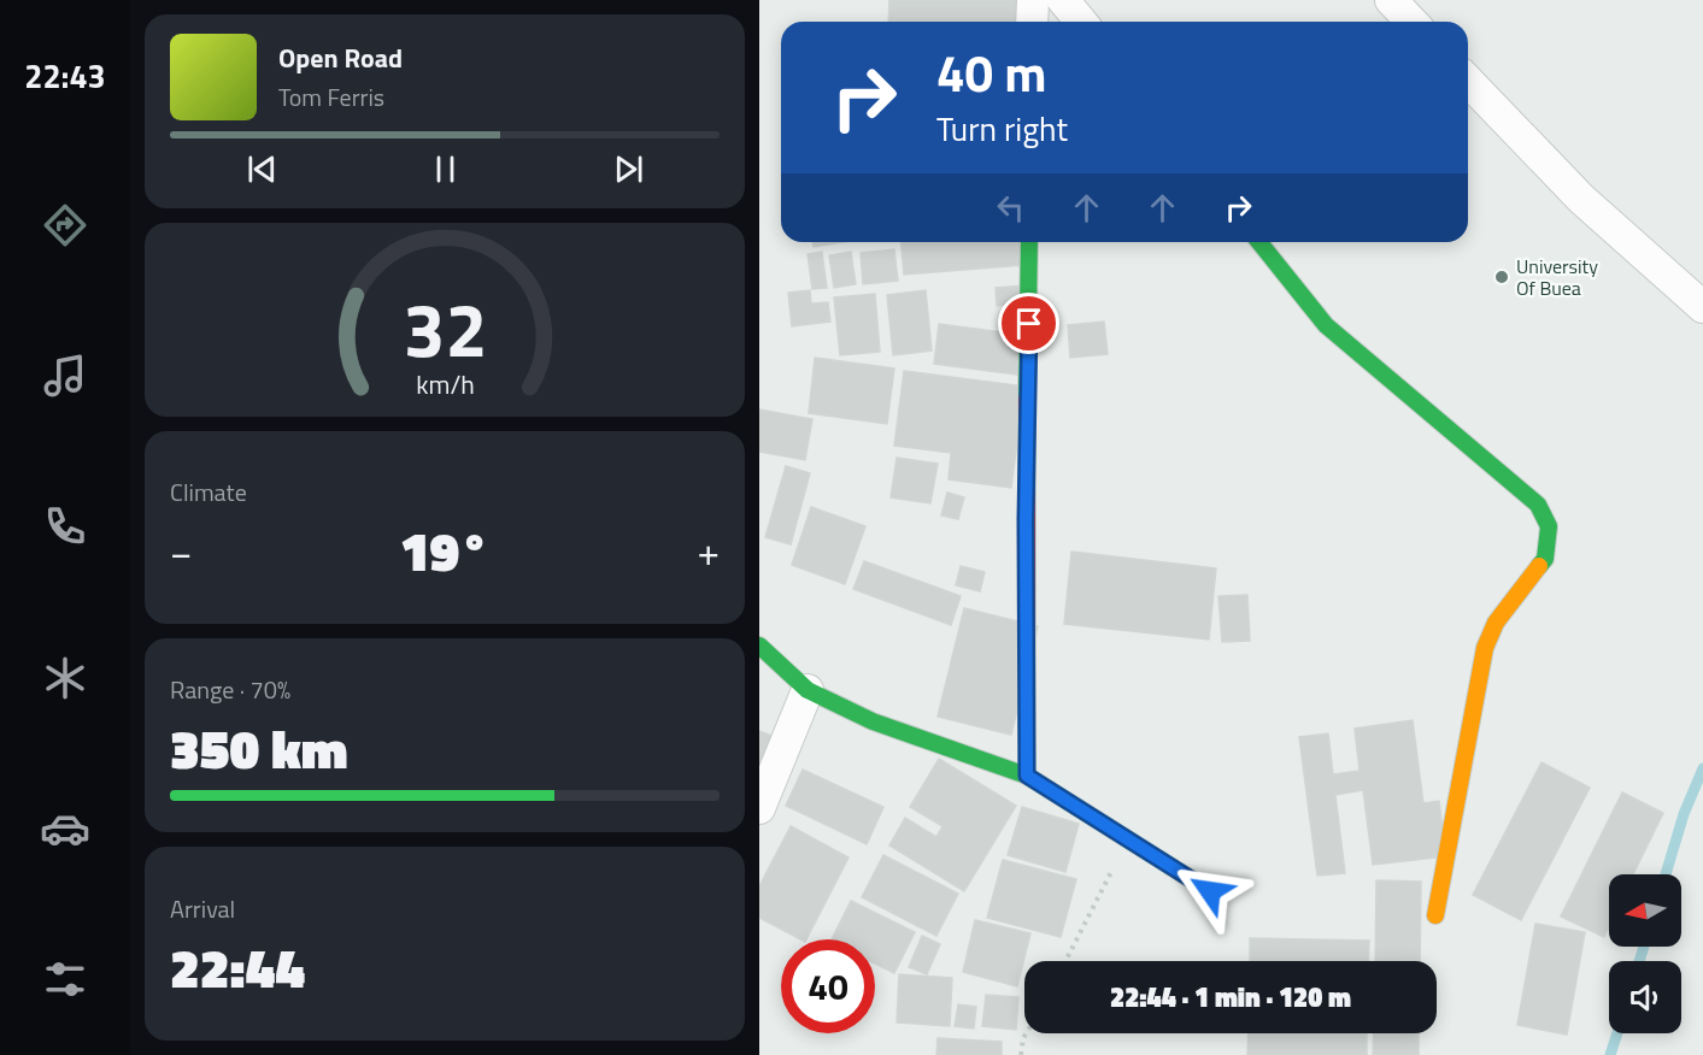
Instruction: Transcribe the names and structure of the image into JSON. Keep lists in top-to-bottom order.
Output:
{
  "places": ["University Of Buea"],
  "north": "left",
  "page": {
    "tabs": "22:43",
    "turn": ["40 m", "Turn right"],
    "song": ["Open Road", "Tom Ferris"],
    "tile": [
      "Climate",
      ["Range · 70%", "350 km"],
      ["Arrival", "22:44"]
    ],
    "heat": ["−", "19°", "+"],
    "limit": "40",
    "trip": "22:44 · 1 min · 120 m",
    "gauge": ["32", "km/h"]
  }
}
